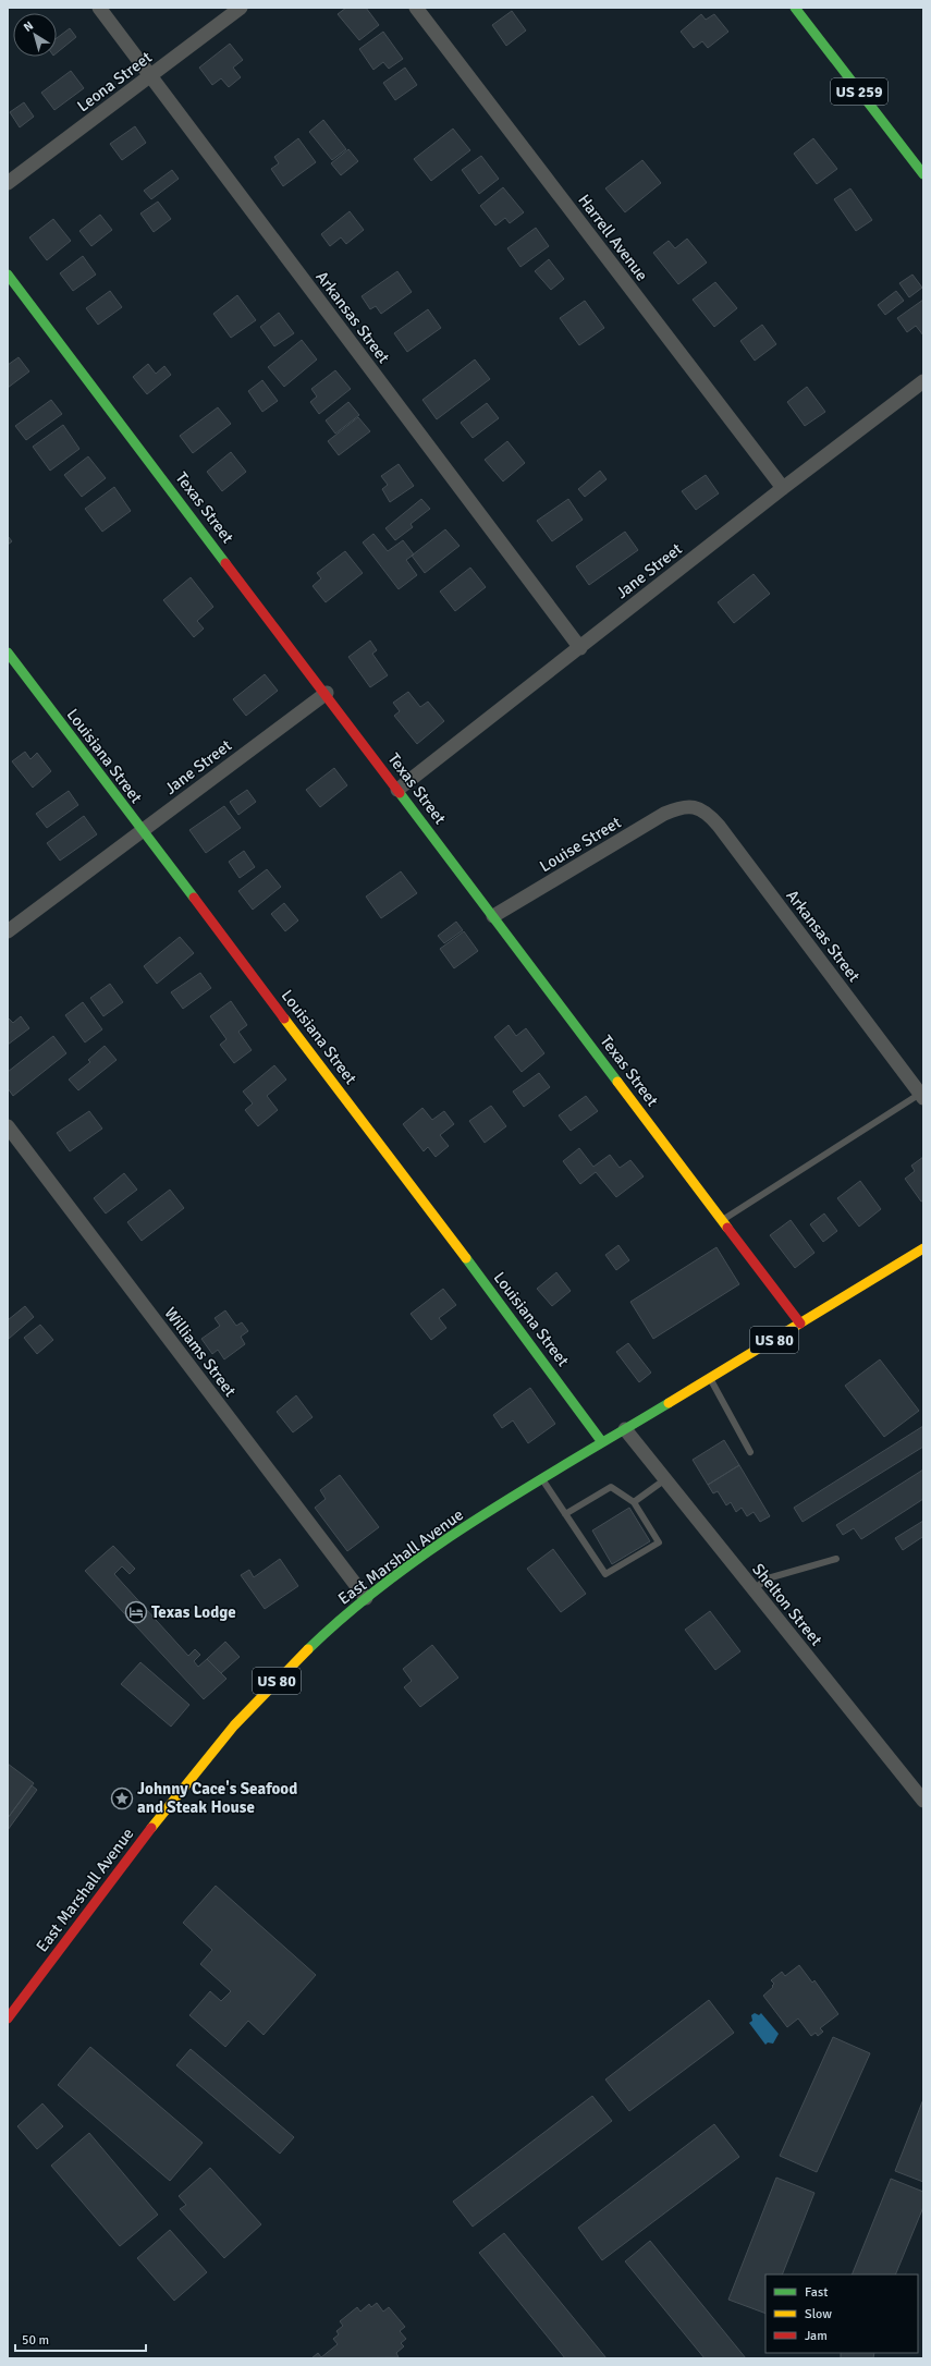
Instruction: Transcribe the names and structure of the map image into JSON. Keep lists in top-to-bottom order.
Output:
{
  "streets": {
    "street": [
      "Leona Street",
      "US 259",
      "Harrell Avenue",
      "Arkansas Street",
      "Texas Street",
      "Jane Street",
      "Louisiana Street",
      "Louise Street",
      "US 80",
      "Williams Street",
      "East Marshall Avenue",
      "Shelton Street"
    ]
  },
  "crossings": [
    ["Leona Street", "Arkansas Street"],
    ["Harrell Avenue", "Jane Street"],
    ["Arkansas Street", "Jane Street"],
    ["Arkansas Street", "Louise Street"],
    ["Texas Street", "Jane Street"],
    ["Texas Street", "Louise Street"],
    ["Texas Street", "East Marshall Avenue"],
    ["Jane Street", "Louisiana Street"],
    ["Louisiana Street", "East Marshall Avenue"],
    ["Williams Street", "East Marshall Avenue"],
    ["East Marshall Avenue", "Shelton Street"]
  ],
  "places": {
    "hotel": ["Texas Lodge"],
    "place": ["Johnny Cace's Seafood and Steak House"]
  },
  "legend": ["Fast", "Slow", "Jam"],
  "scale_bar": "50 m",
  "north": "top left"
}
